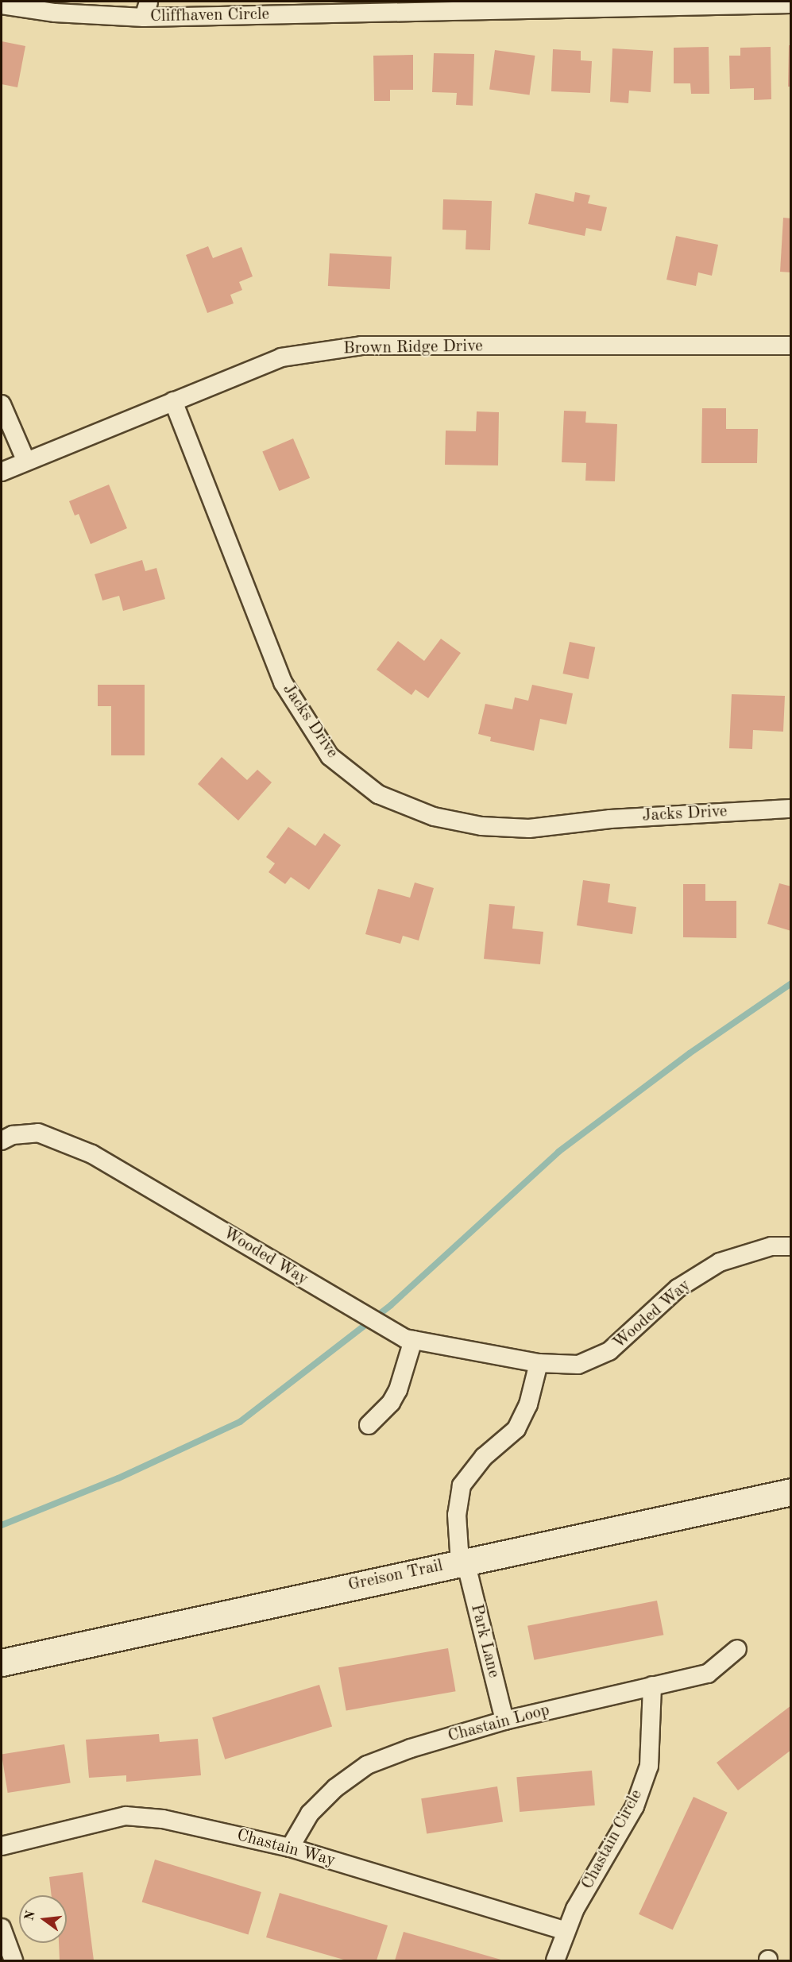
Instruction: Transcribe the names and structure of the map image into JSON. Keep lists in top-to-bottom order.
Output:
{
  "streets": {
    "street": [
      "Cliffhaven Circle",
      "Brown Ridge Drive",
      "Jacks Drive",
      "Wooded Way",
      "Greison Trail",
      "Park Lane",
      "Chastain Loop",
      "Chastain Circle",
      "Chastain Way"
    ]
  },
  "crossings": [
    ["Brown Ridge Drive", "Jacks Drive"],
    ["Greison Trail", "Park Lane"],
    ["Park Lane", "Chastain Loop"],
    ["Chastain Loop", "Chastain Circle"],
    ["Chastain Loop", "Chastain Way"],
    ["Chastain Circle", "Chastain Way"]
  ],
  "north": "left"
}
